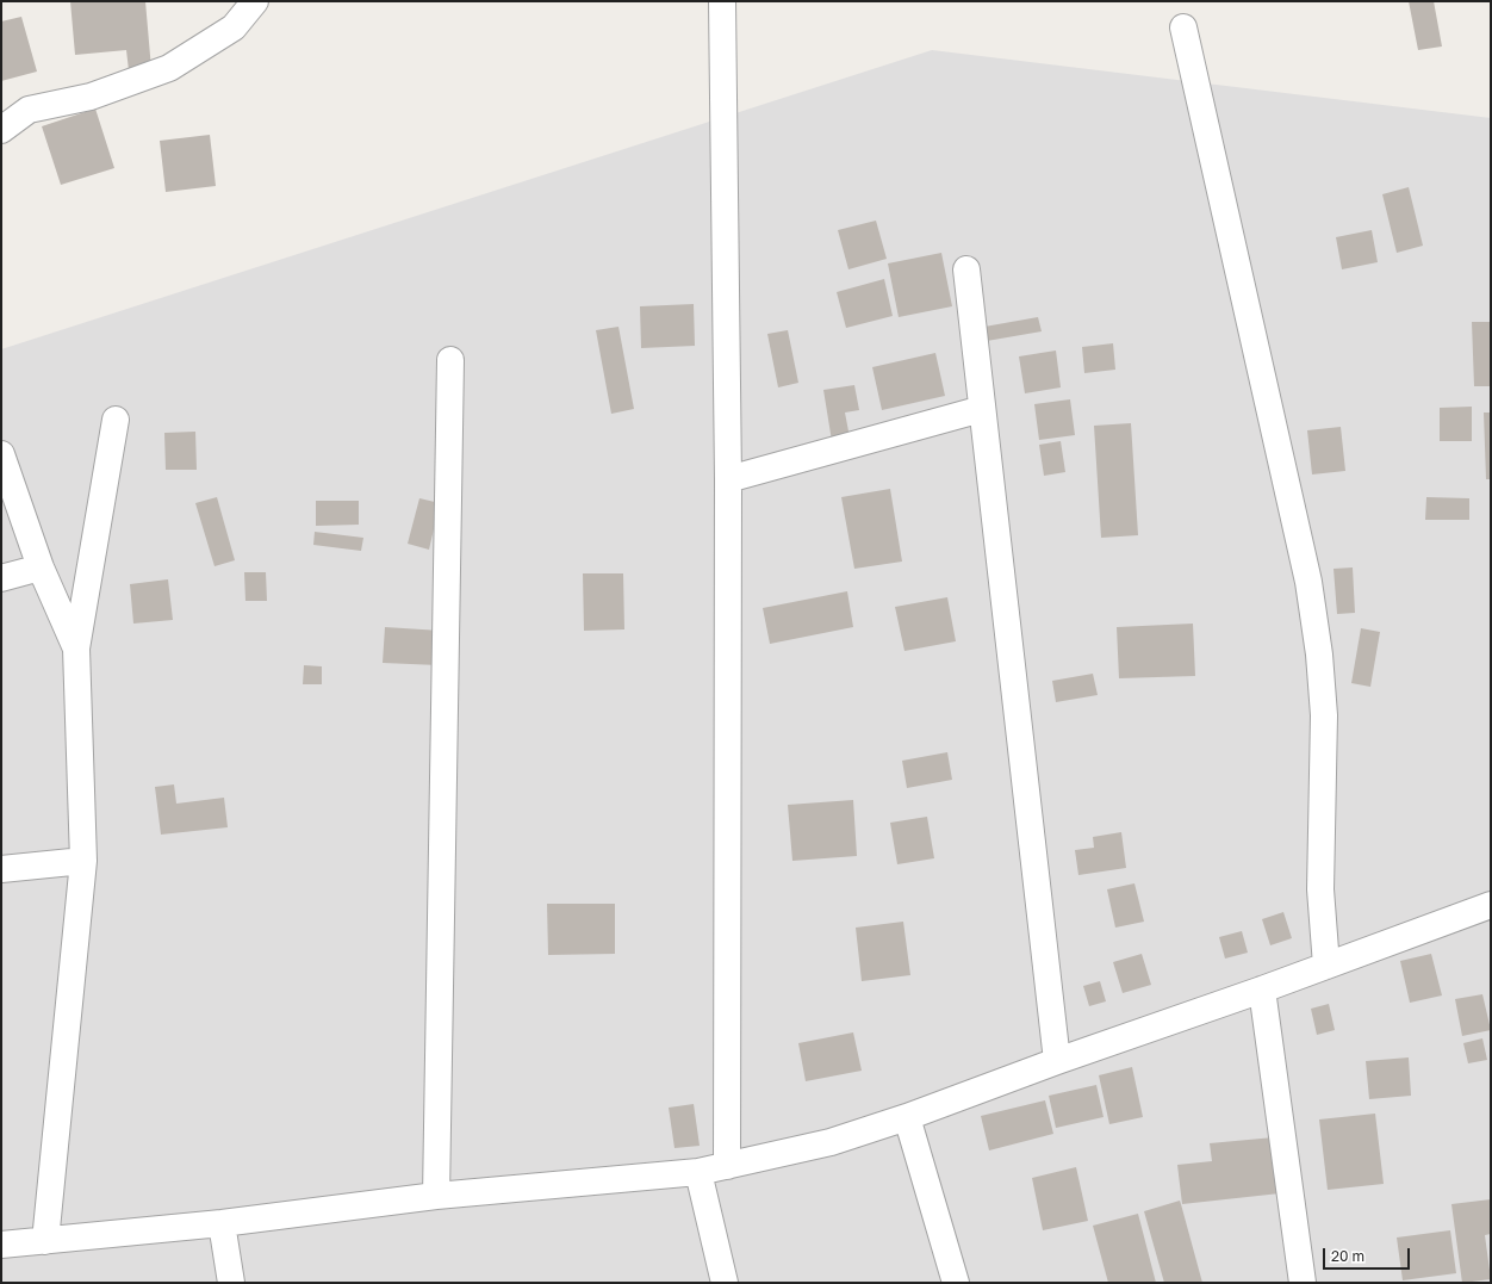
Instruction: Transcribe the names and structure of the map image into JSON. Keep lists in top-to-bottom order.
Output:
{
  "scale_bar": "20 m"
}
